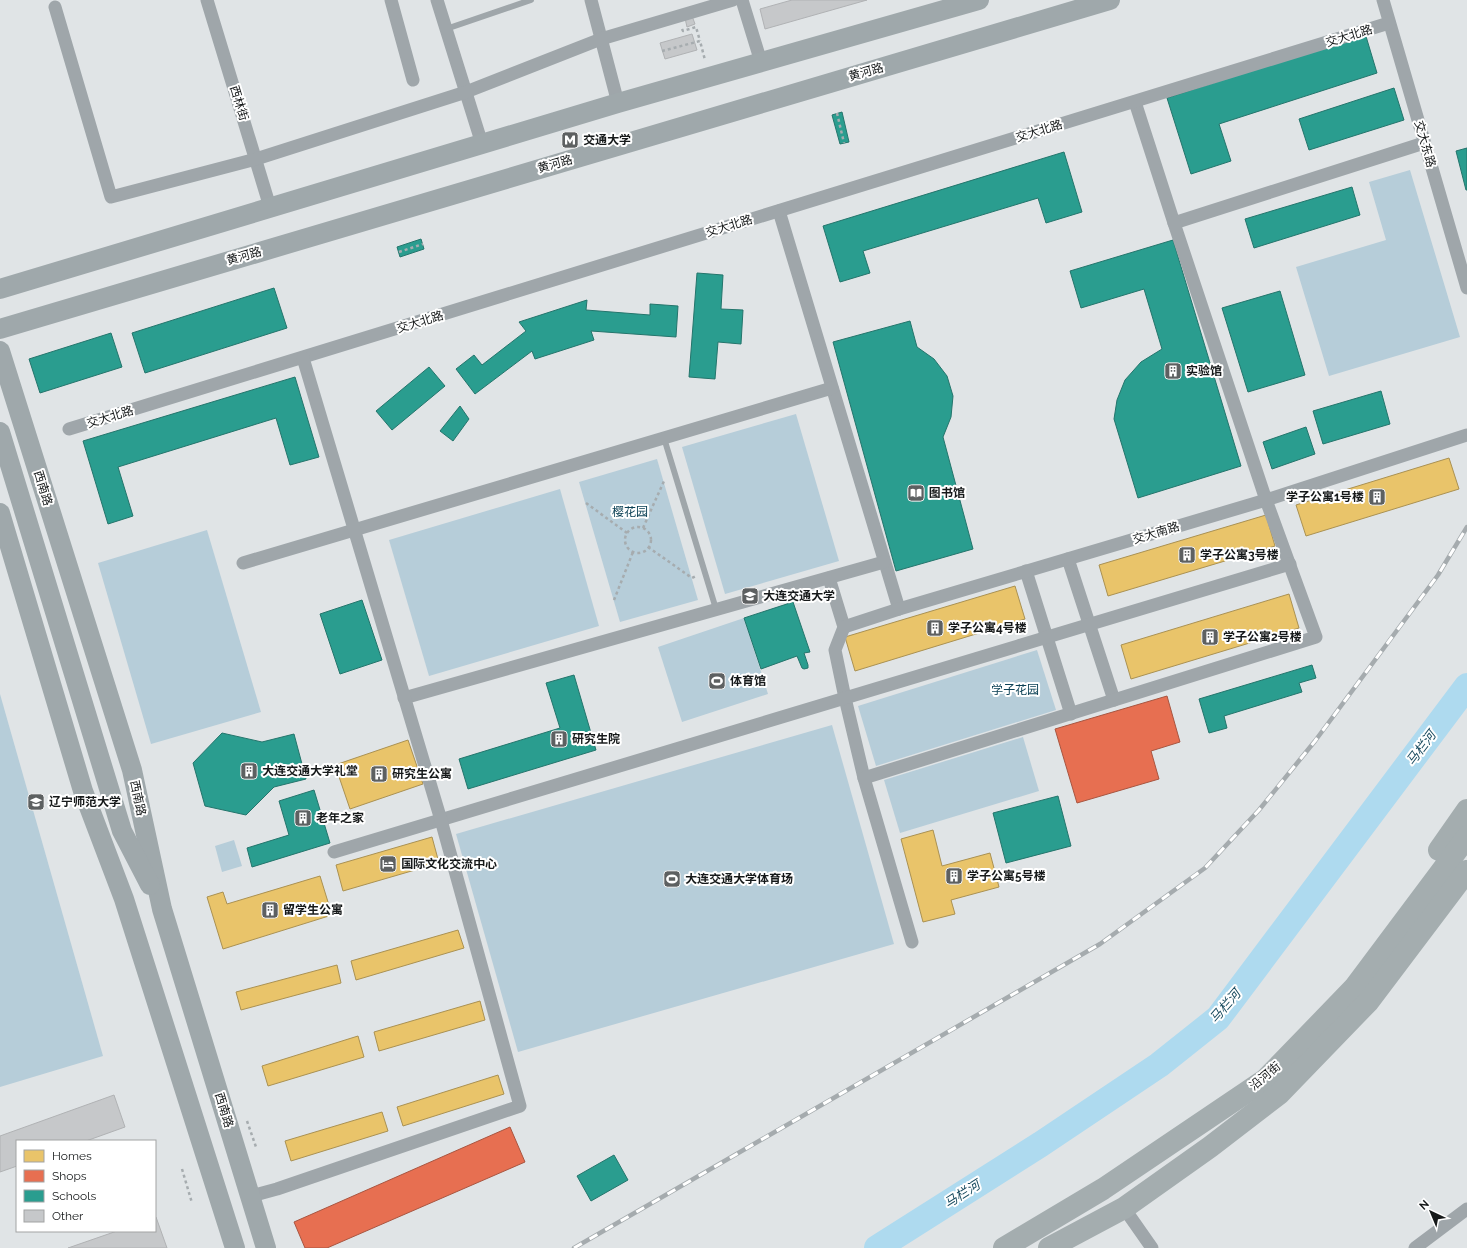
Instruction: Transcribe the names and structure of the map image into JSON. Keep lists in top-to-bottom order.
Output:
{
  "streets": {
    "highway": ["沿河街"],
    "main road": ["黄河路", "西南路"],
    "street": [
      "交大北路",
      "西林街",
      "交大东路",
      "交大南路"
    ]
  },
  "crossings": [
    ["交大北路", "交大东路"]
  ],
  "water": ["马栏河"],
  "parks": ["樱花园", "学子花园"],
  "places": {
    "metro station": ["交通大学"],
    "building": [
      "实验馆",
      "学子公寓1号楼",
      "学子公寓3号楼",
      "学子公寓4号楼",
      "学子公寓2号楼",
      "研究生院",
      "大连交通大学礼堂",
      "研究生公寓",
      "老年之家",
      "学子公寓5号楼",
      "留学生公寓"
    ],
    "library": ["图书馆"],
    "school or university": ["大连交通大学", "辽宁师范大学"],
    "sports": ["体育馆", "大连交通大学体育场"],
    "hotel": ["国际文化交流中心"]
  },
  "legend": [
    "Homes",
    "Shops",
    "Schools",
    "Other"
  ],
  "north": "top left"
}
